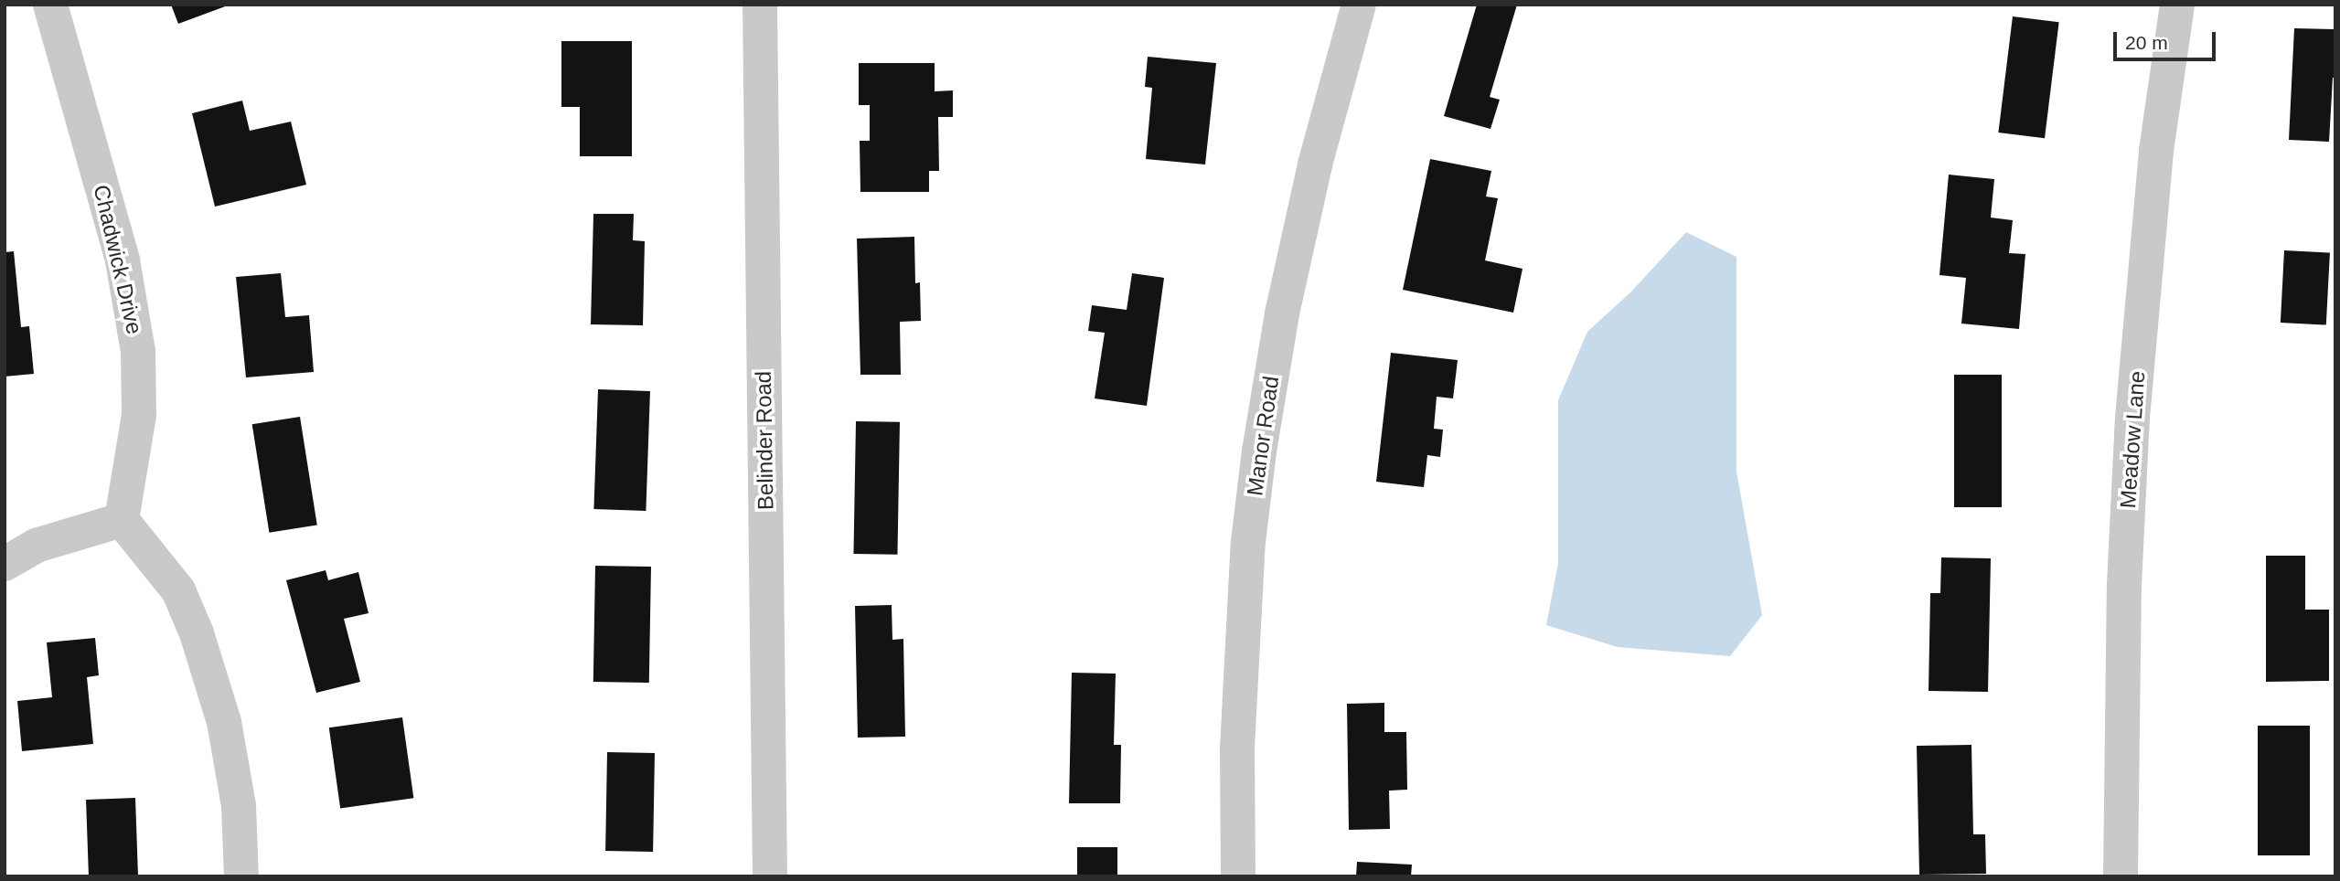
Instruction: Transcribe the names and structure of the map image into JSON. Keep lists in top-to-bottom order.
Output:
{
  "streets": {
    "street": [
      "Chadwick Drive",
      "Manor Road",
      "Meadow Lane",
      "Belinder Road"
    ]
  },
  "scale_bar": "20 m"
}
